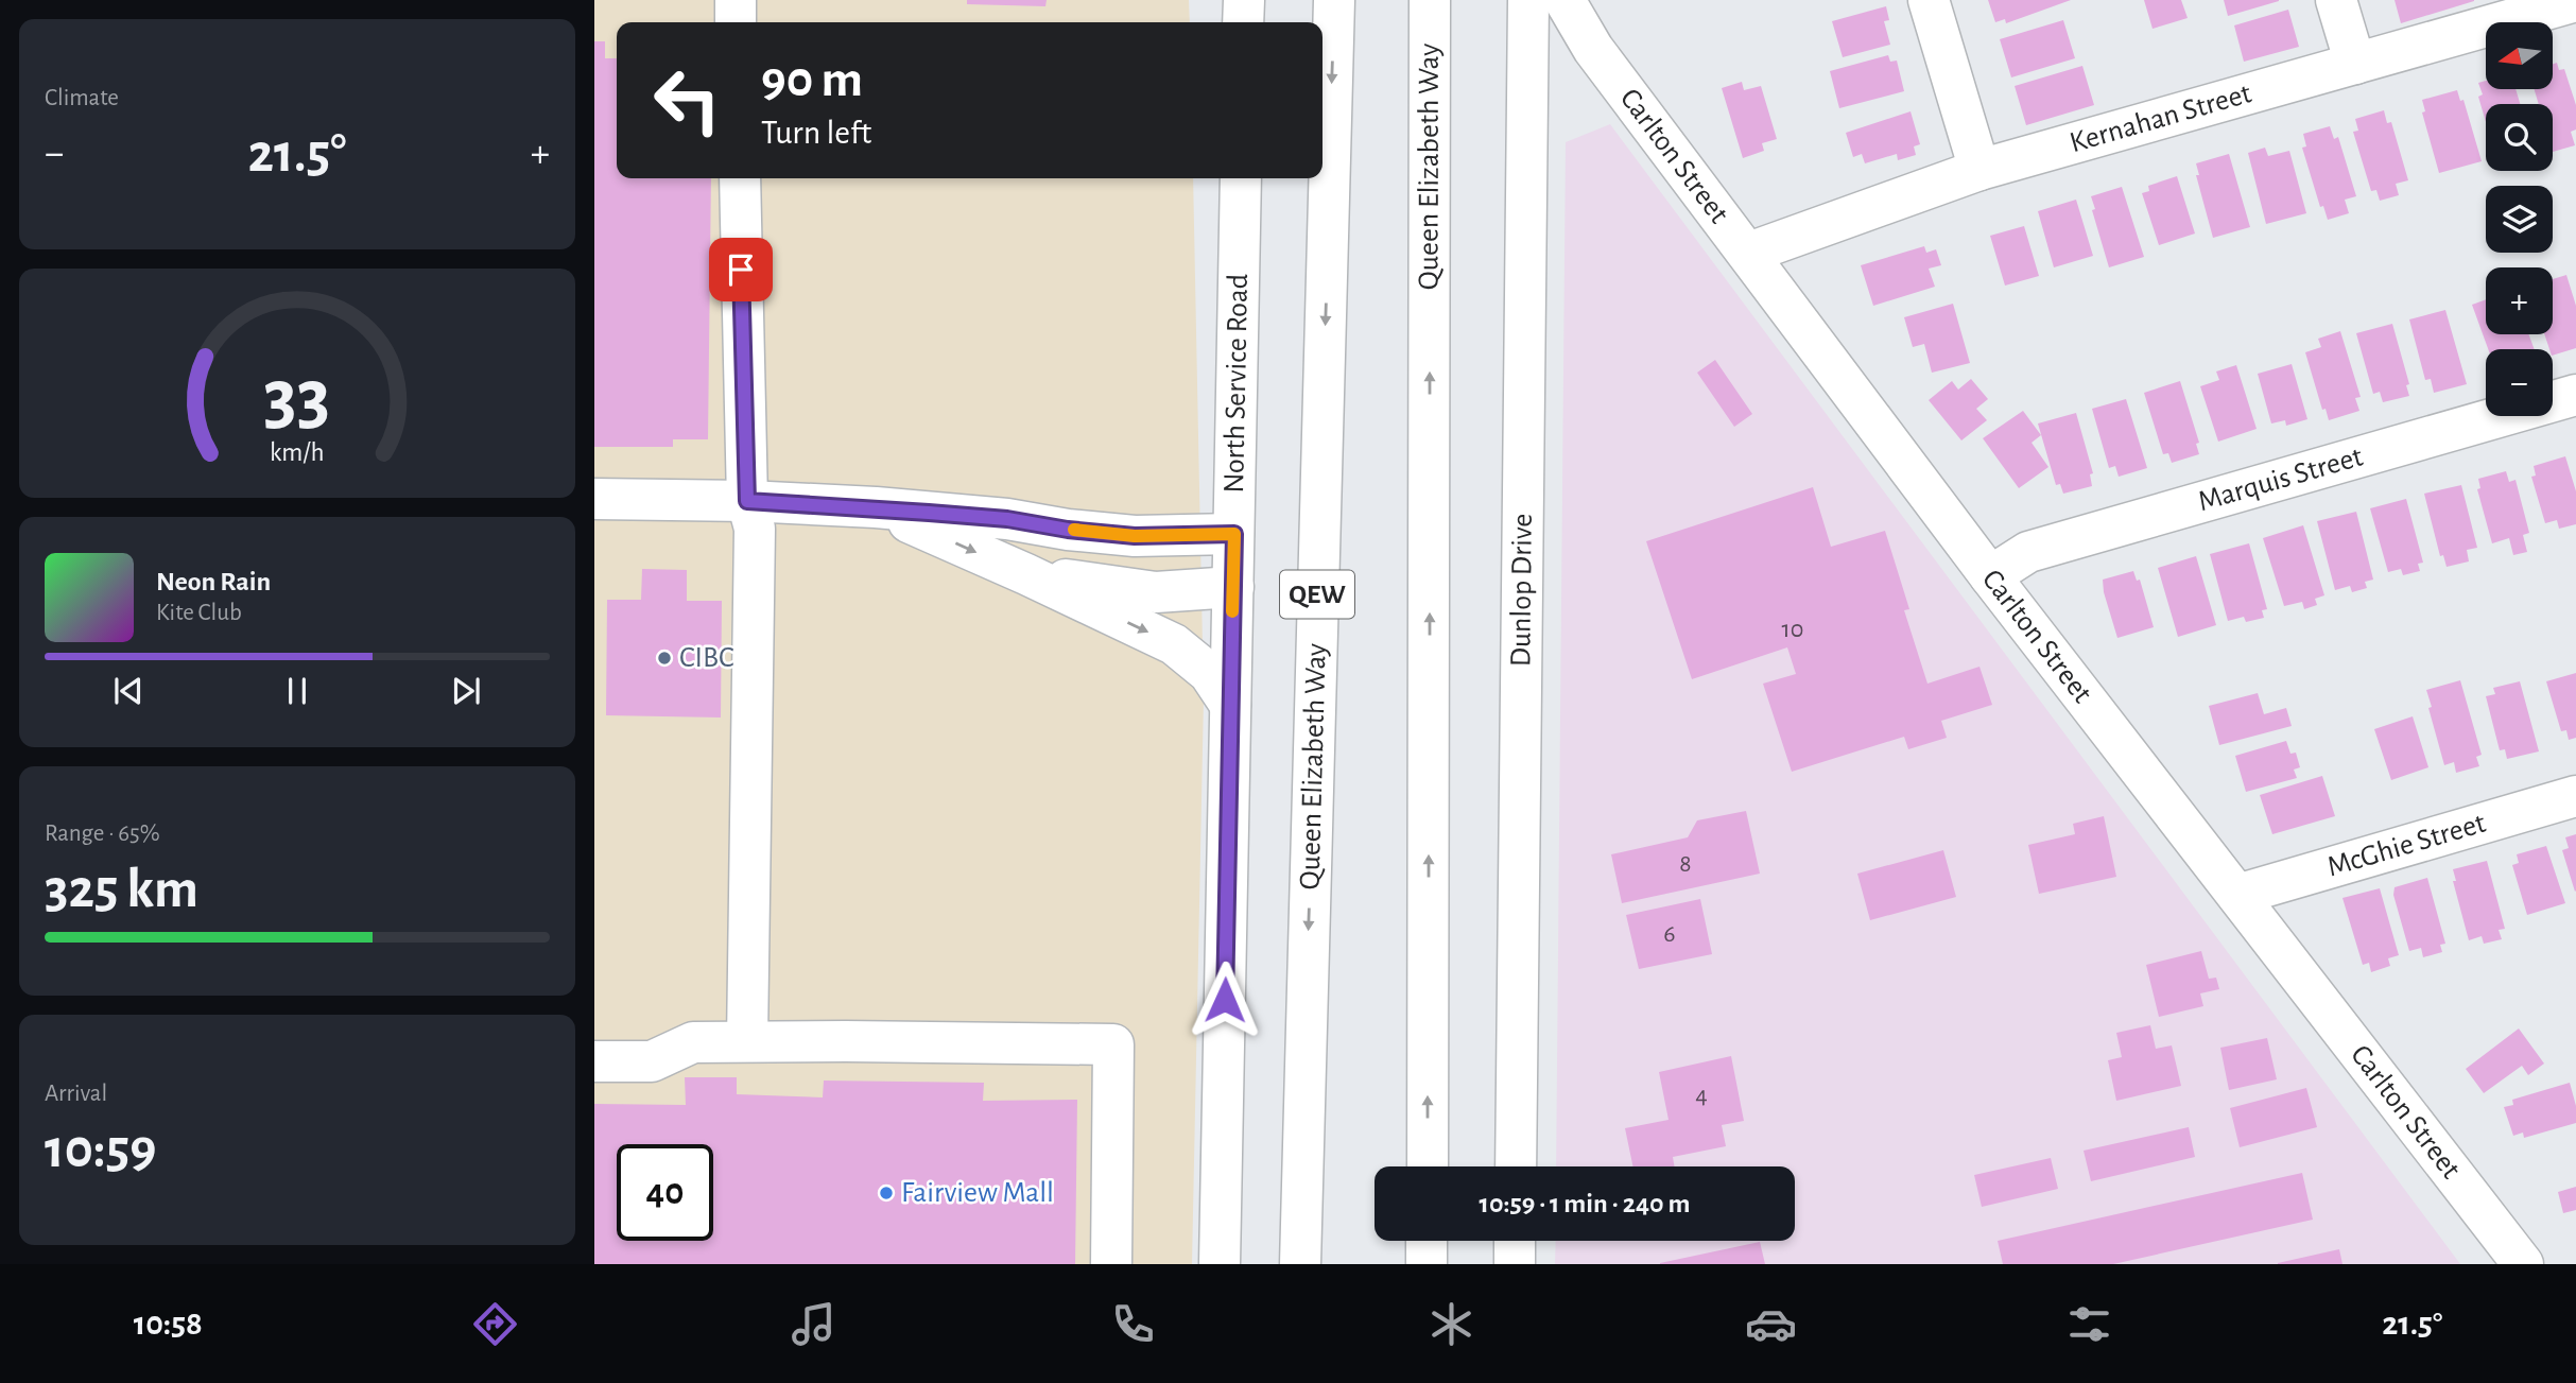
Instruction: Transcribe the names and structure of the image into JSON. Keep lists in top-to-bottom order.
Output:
{
  "streets": {
    "main road": [
      "Kernahan Street",
      "Carlton Street",
      "Queen Elizabeth Way",
      "North Service Road",
      "Marquis Street",
      "Dunlop Drive",
      "QEW",
      "McGhie Street"
    ]
  },
  "crossings": [
    ["Kernahan Street", "Carlton Street"],
    ["Carlton Street", "Marquis Street"],
    ["Carlton Street", "McGhie Street"]
  ],
  "places": ["CIBC", "Fairview Mall"],
  "house_numbers": [
    "10",
    "8",
    "6",
    "4"
  ],
  "north": "left",
  "page": {
    "tile": [
      "Climate",
      ["Range · 65%", "325 km"],
      ["Arrival", "10:59"]
    ],
    "map_buttons": ["+", "−"],
    "turn": ["90 m", "Turn left"],
    "heat": ["−", "21.5°", "+"],
    "song": ["Neon Rain", "Kite Club"],
    "limit": "40",
    "trip": "10:59 · 1 min · 240 m",
    "tabs": ["10:58", "21.5°"],
    "gauge": ["33", "km/h"]
  }
}
